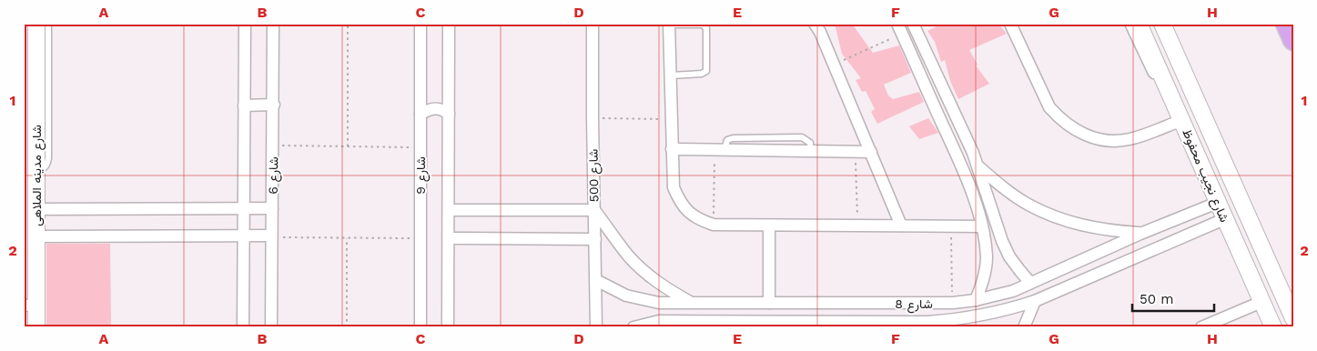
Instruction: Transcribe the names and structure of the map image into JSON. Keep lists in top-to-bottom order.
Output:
{
  "streets": {
    "street": [
      "شارع مدينه الملاهى",
      "شارع 6",
      "شارع 9",
      "شارع 500",
      "شارع نجيب محفوظ",
      "شارع 8"
    ]
  },
  "crossings": [
    ["شارع 500", "شارع 8"],
    ["شارع نجيب محفوظ", "شارع 8"]
  ],
  "scale_bar": "50 m",
  "grid": {
    "columns": [
      "A",
      "B",
      "C",
      "D",
      "E",
      "F",
      "G",
      "H"
    ],
    "rows": ["1", "2"]
  }
}
